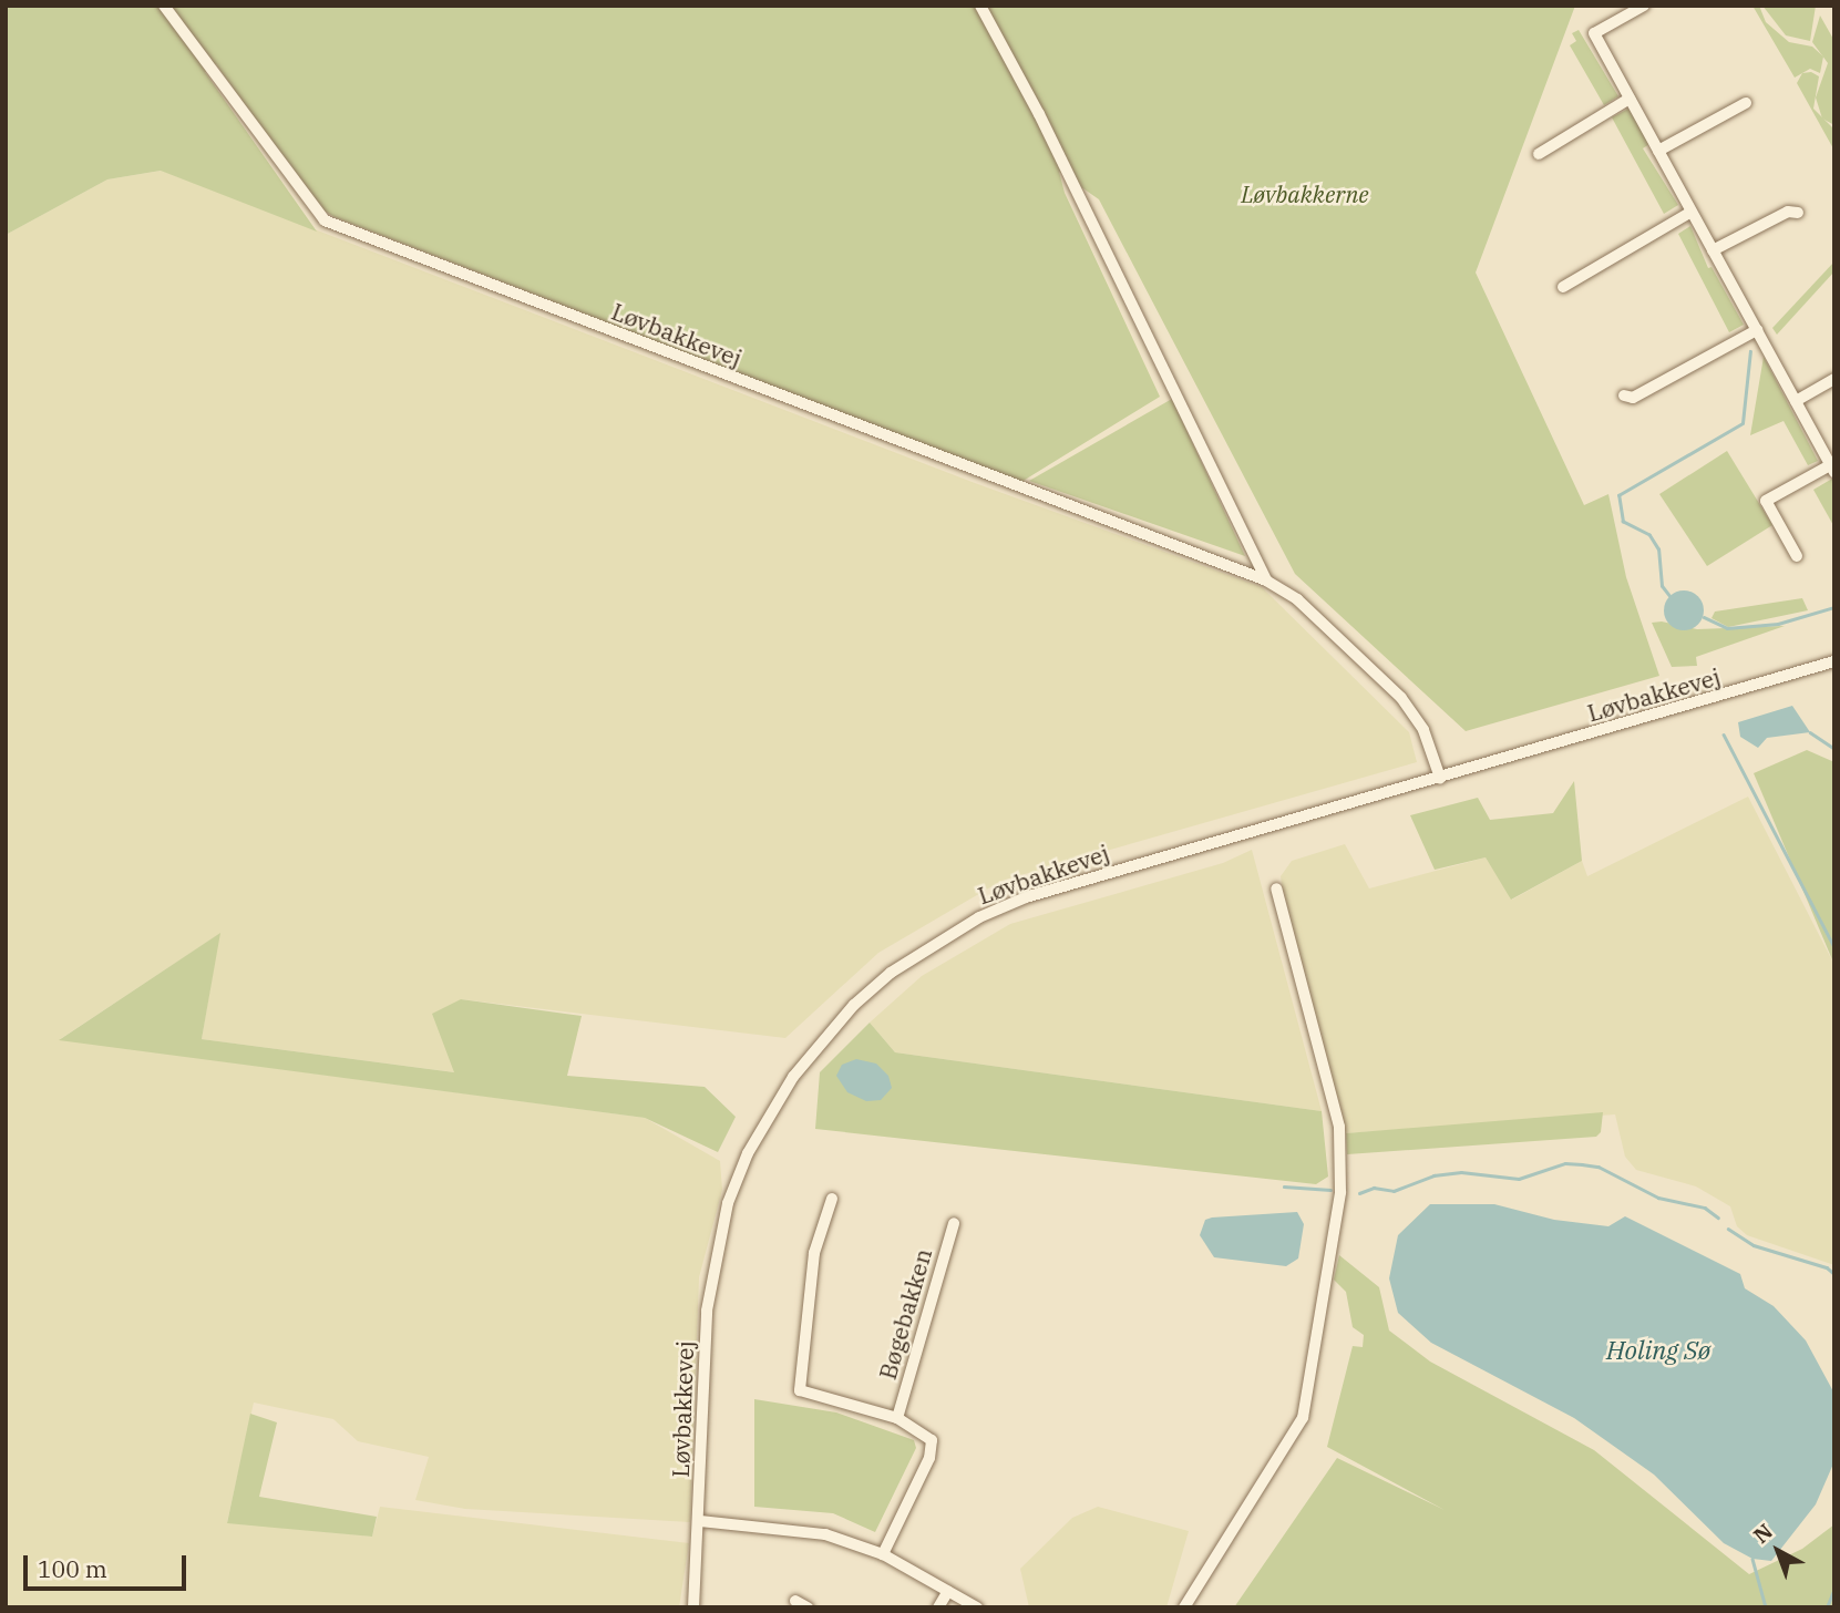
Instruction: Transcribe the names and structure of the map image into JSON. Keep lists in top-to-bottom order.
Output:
{
  "streets": {
    "street": ["Løvbakkevej", "Bøgebakken"]
  },
  "water": ["Holing Sø"],
  "parks": ["Løvbakkerne"],
  "scale_bar": "100 m",
  "north": "top left"
}
